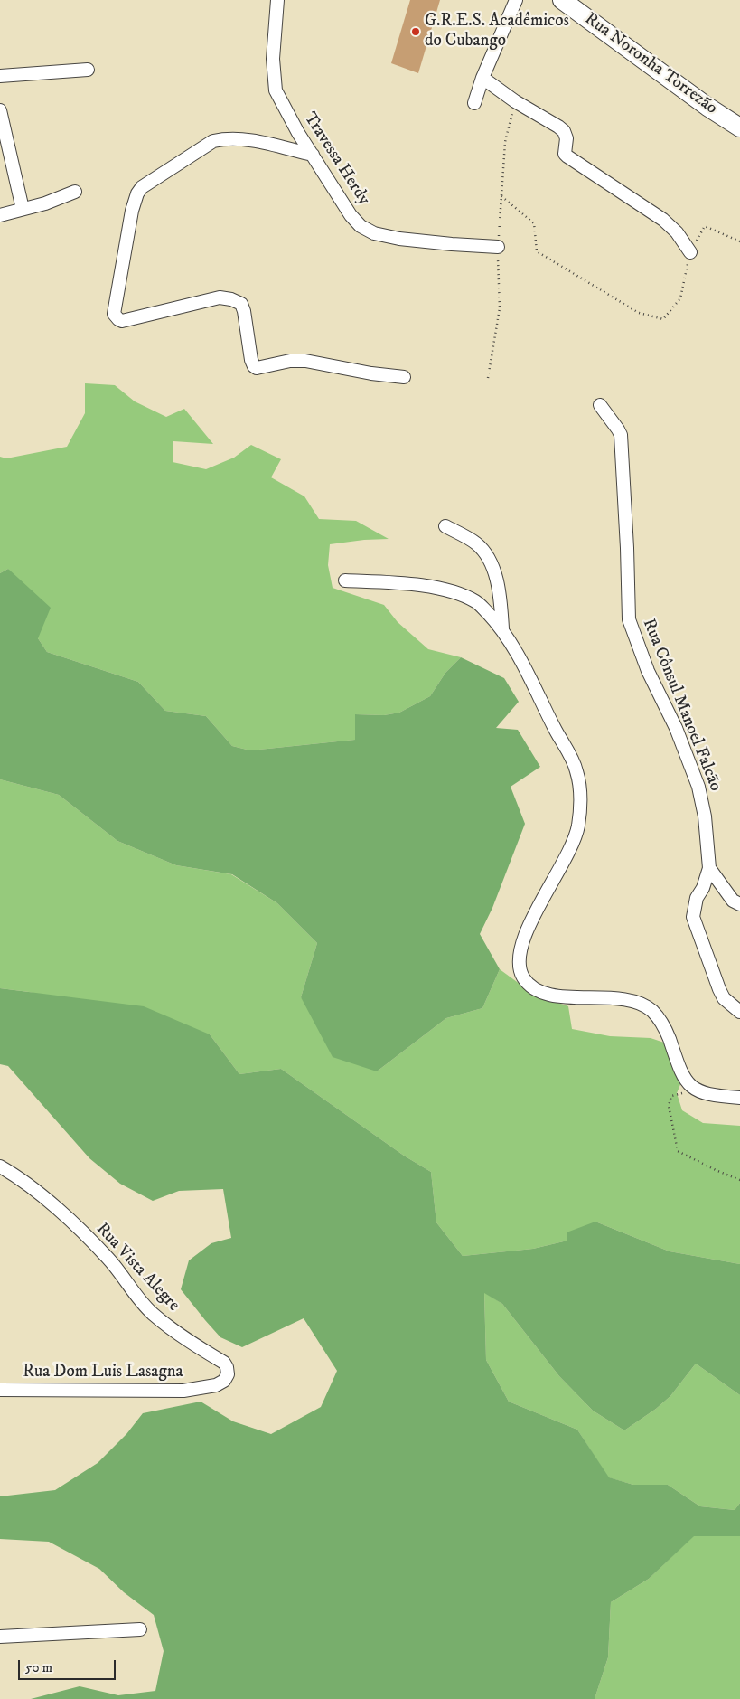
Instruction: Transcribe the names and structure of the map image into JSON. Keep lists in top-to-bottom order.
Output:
{
  "streets": {
    "main road": ["Rua Noronha Torrezão"],
    "street": [
      "Travessa Herdy",
      "Rua Cônsul Manoel Falcão",
      "Rua Vista Alegre",
      "Rua Dom Luis Lasagna"
    ]
  },
  "crossings": [
    ["Rua Vista Alegre", "Rua Dom Luis Lasagna"]
  ],
  "places": ["G.R.E.S. Acadêmicos do Cubango"],
  "scale_bar": "50 m"
}
